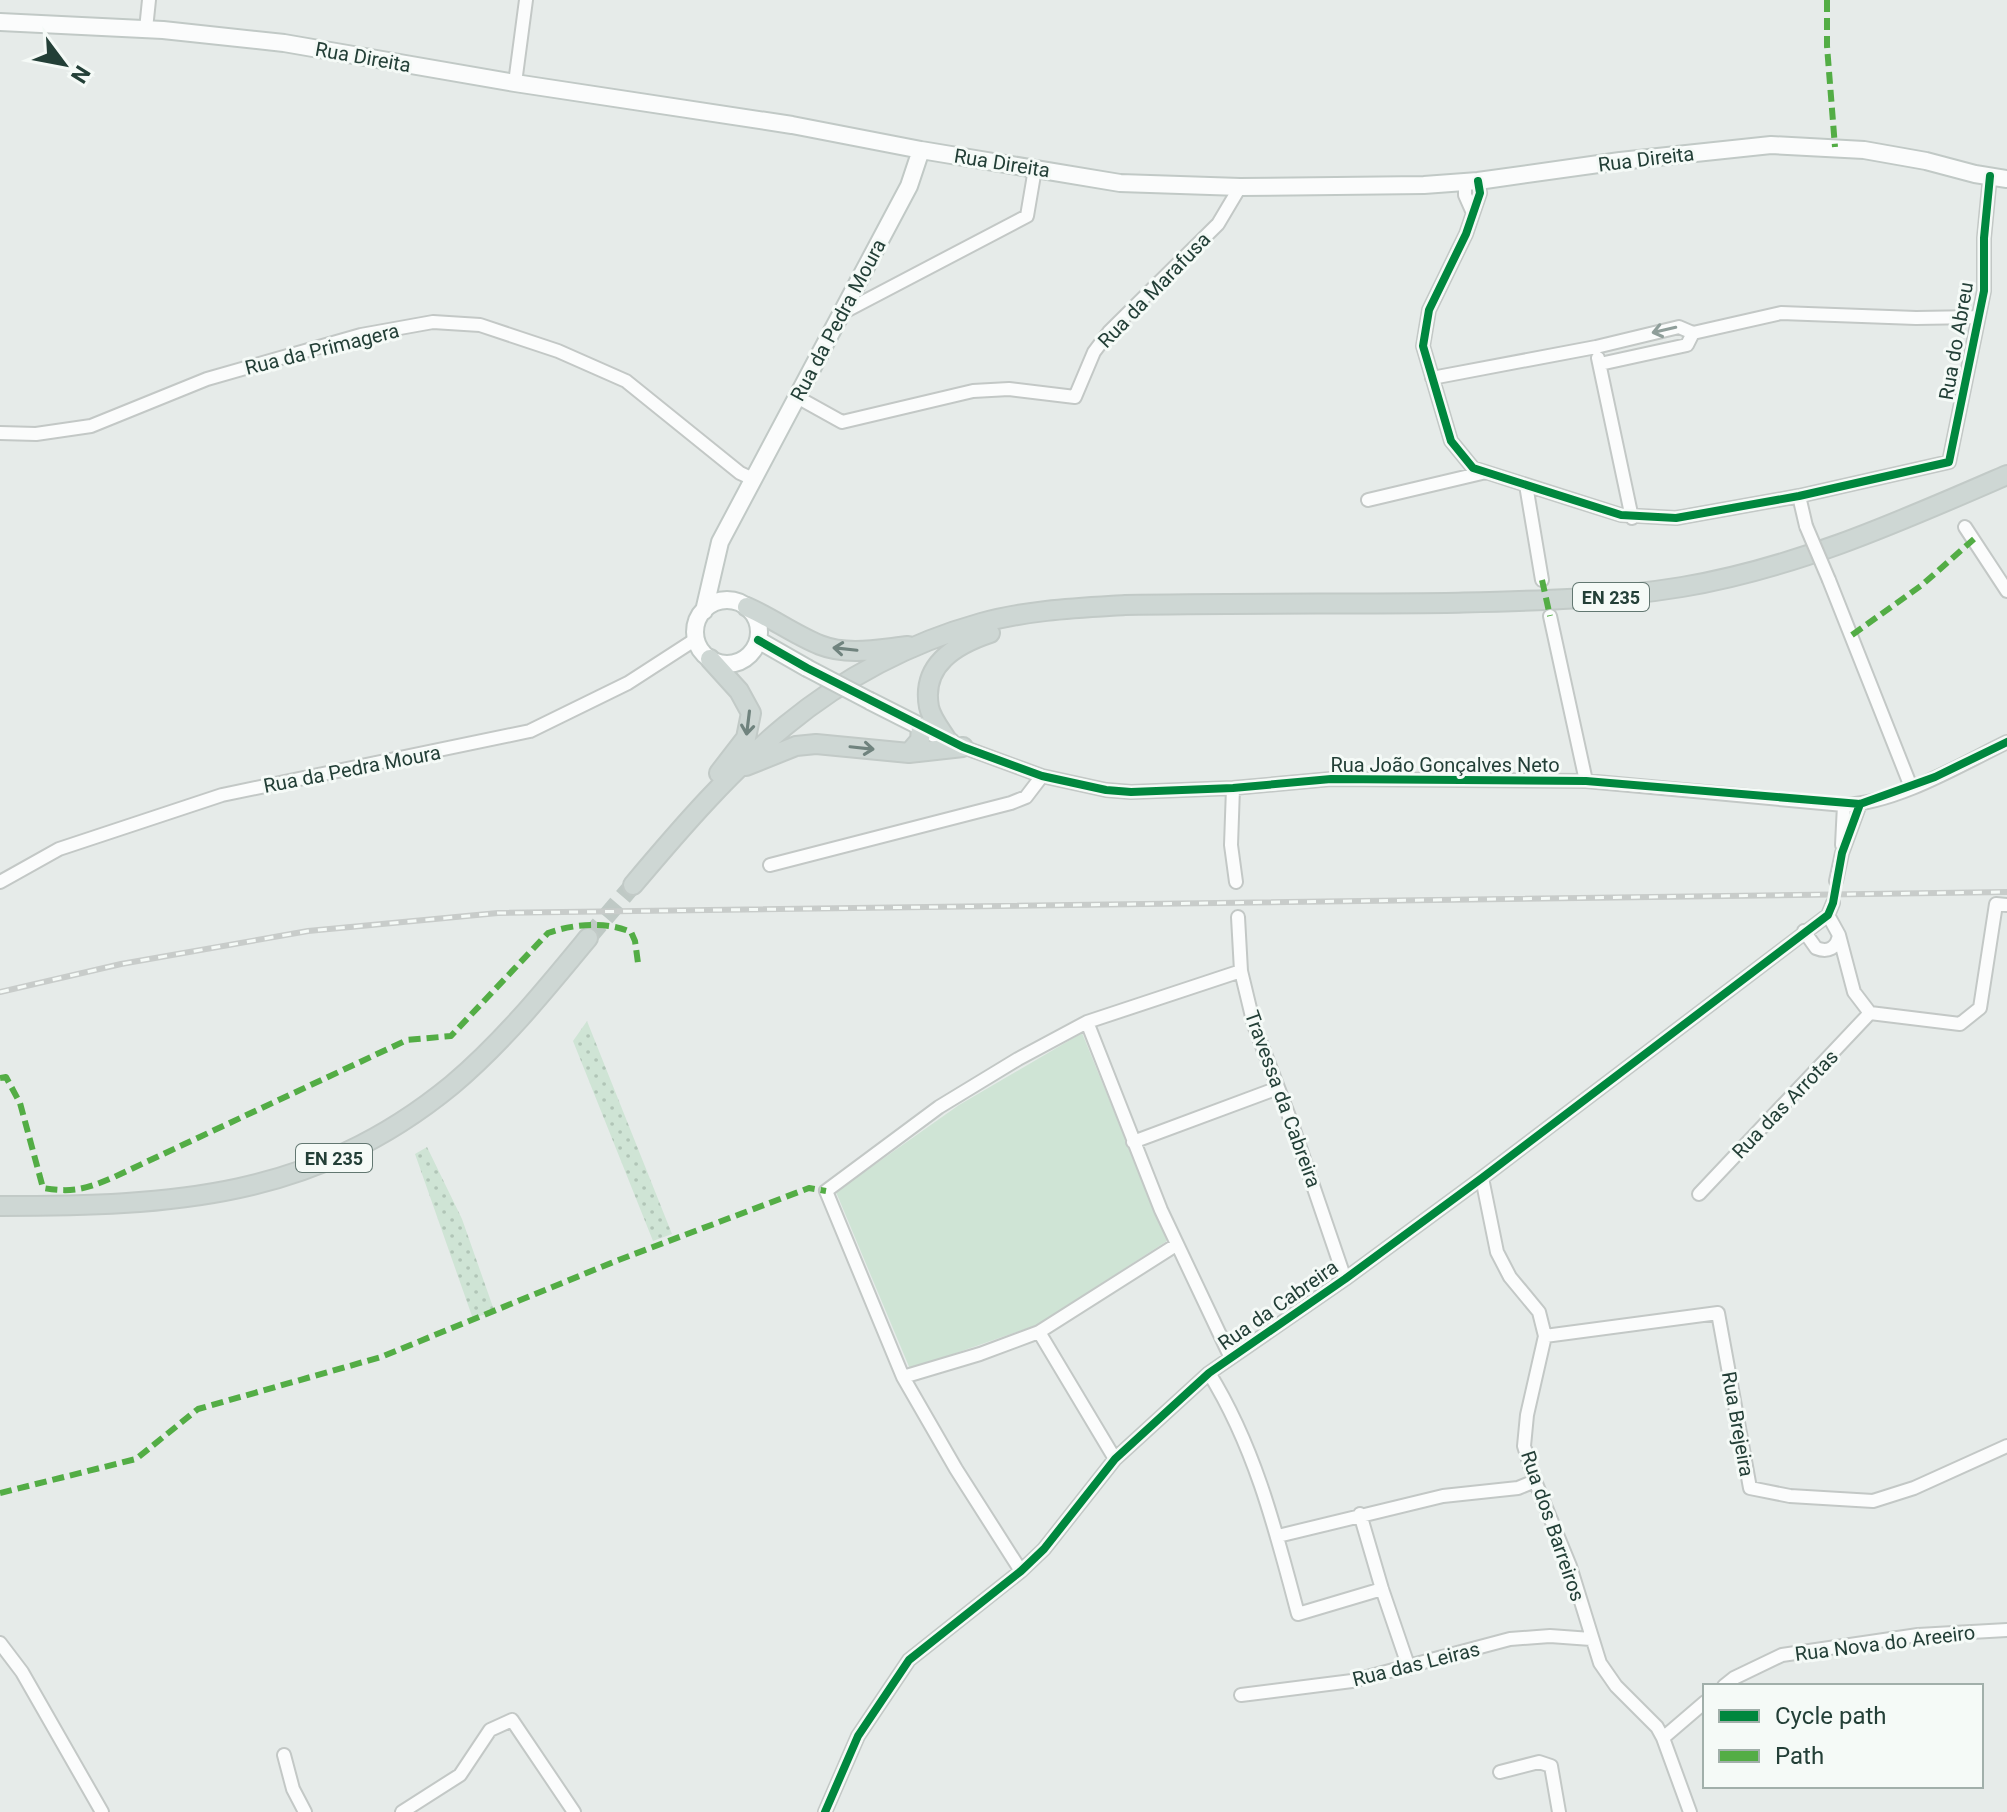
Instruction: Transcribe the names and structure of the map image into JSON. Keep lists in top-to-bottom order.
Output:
{
  "streets": {
    "main road": [
      "Rua Direita",
      "Rua da Pedra Moura",
      "EN 235",
      "Rua João Gonçalves Neto"
    ],
    "street": [
      "Rua da Marafusa",
      "Rua do Abreu",
      "Rua da Primagera",
      "Travessa da Cabreira",
      "Rua das Arrotas",
      "Rua da Cabreira",
      "Rua Brejeira",
      "Rua dos Barreiros",
      "Rua Nova do Areeiro",
      "Rua das Leiras"
    ]
  },
  "crossings": [
    ["Rua Direita", "Rua da Marafusa"],
    ["Rua Direita", "Rua da Pedra Moura"],
    ["Rua Direita", "Rua do Abreu"],
    ["Rua da Marafusa", "Rua da Pedra Moura"],
    ["Rua da Pedra Moura", "Rua da Primagera"],
    ["Rua da Pedra Moura", "Rua João Gonçalves Neto"],
    ["Travessa da Cabreira", "Rua da Cabreira"],
    ["Rua Brejeira", "Rua dos Barreiros"],
    ["Rua dos Barreiros", "Rua das Leiras"]
  ],
  "legend": ["Cycle path", "Path"],
  "north": "bottom right"
}
